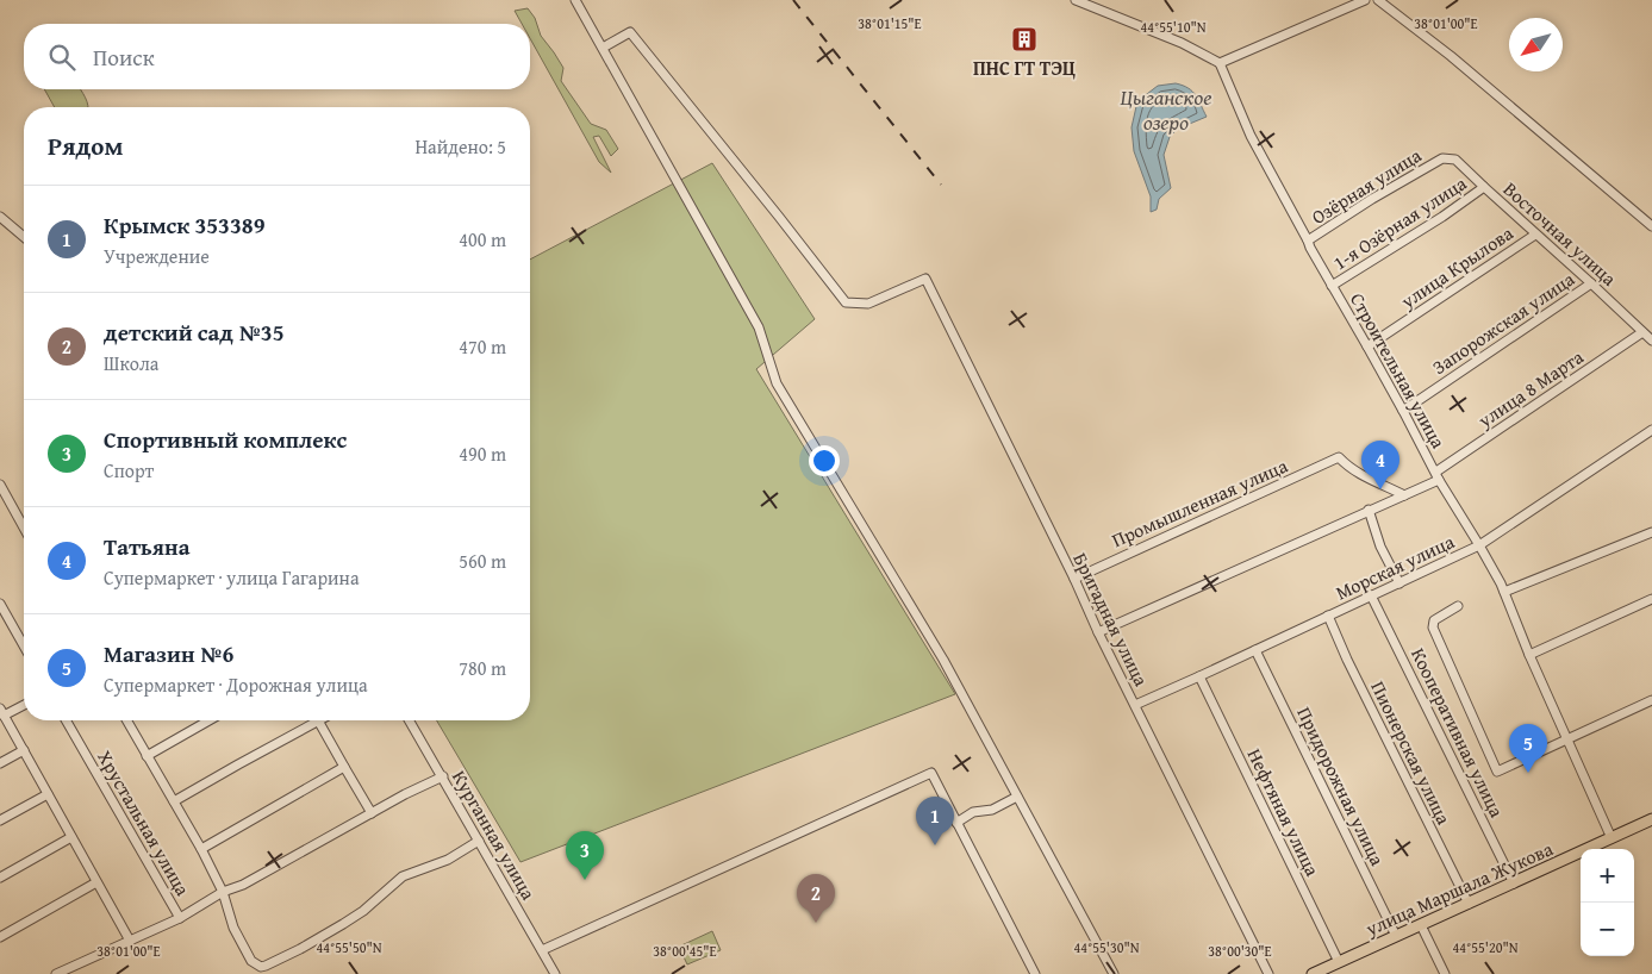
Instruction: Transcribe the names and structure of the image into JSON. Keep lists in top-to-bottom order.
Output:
{
  "streets": {
    "main road": ["улица Маршала Жукова"],
    "street": [
      "Озёрная улица",
      "1-я Озёрная улица",
      "Восточная улица",
      "улица Крылова",
      "Запорожская улица",
      "Строительная улица",
      "улица 8 Марта",
      "Промышленная улица",
      "Морская улица",
      "Бригадная улица",
      "Кооперативная улица",
      "Пионерская улица",
      "Придорожная улица",
      "Нефтяная улица",
      "Хрустальная улица",
      "Курганная улица"
    ]
  },
  "crossings": [
    ["Озёрная улица", "Восточная улица"],
    ["Озёрная улица", "Строительная улица"],
    ["1-я Озёрная улица", "Восточная улица"],
    ["1-я Озёрная улица", "Строительная улица"],
    ["Восточная улица", "улица Крылова"],
    ["Восточная улица", "Запорожская улица"],
    ["Восточная улица", "улица 8 Марта"],
    ["улица Крылова", "Строительная улица"],
    ["Запорожская улица", "Строительная улица"],
    ["Строительная улица", "улица 8 Марта"],
    ["Строительная улица", "Морская улица"],
    ["Строительная улица", "улица Маршала Жукова"],
    ["улица 8 Марта", "Промышленная улица"],
    ["улица 8 Марта", "Бригадная улица"],
    ["Промышленная улица", "Бригадная улица"],
    ["Морская улица", "Бригадная улица"],
    ["Морская улица", "Кооперативная улица"],
    ["Морская улица", "Пионерская улица"],
    ["Морская улица", "Придорожная улица"],
    ["Морская улица", "Нефтяная улица"],
    ["Кооперативная улица", "улица Маршала Жукова"],
    ["Пионерская улица", "улица Маршала Жукова"],
    ["Придорожная улица", "улица Маршала Жукова"],
    ["Нефтяная улица", "улица Маршала Жукова"]
  ],
  "water": ["Цыганское озеро"],
  "places": {
    "building": ["ПНС ГТ ТЭЦ"]
  },
  "north": "bottom left",
  "page": {
    "search": "Поиск",
    "heading": ["Рядом", "Найдено: 5"],
    "list": [
      {
        "mark": "1",
        "name": "Крымск 353389",
        "note": "Учреждение",
        "value": "400 m"
      },
      {
        "mark": "2",
        "name": "детский сад №35",
        "note": "Школа",
        "value": "470 m"
      },
      {
        "mark": "3",
        "name": "Спортивный комплекс",
        "note": "Спорт",
        "value": "490 m"
      },
      {
        "mark": "4",
        "name": "Татьяна",
        "note": "Супермаркет · улица Гагарина",
        "value": "560 m"
      },
      {
        "mark": "5",
        "name": "Магазин №6",
        "note": "Супермаркет · Дорожная улица",
        "value": "780 m"
      }
    ],
    "pins": [
      "4",
      "5",
      "1",
      "3",
      "2"
    ],
    "map_buttons": ["+", "−"]
  },
  "coordinates": [
    "38°01'15\"E",
    "38°01'00\"E",
    "44°55'10\"N",
    "44°55'50\"N",
    "44°55'30\"N",
    "44°55'20\"N",
    "38°00'45\"E",
    "38°00'30\"E"
  ]
}
